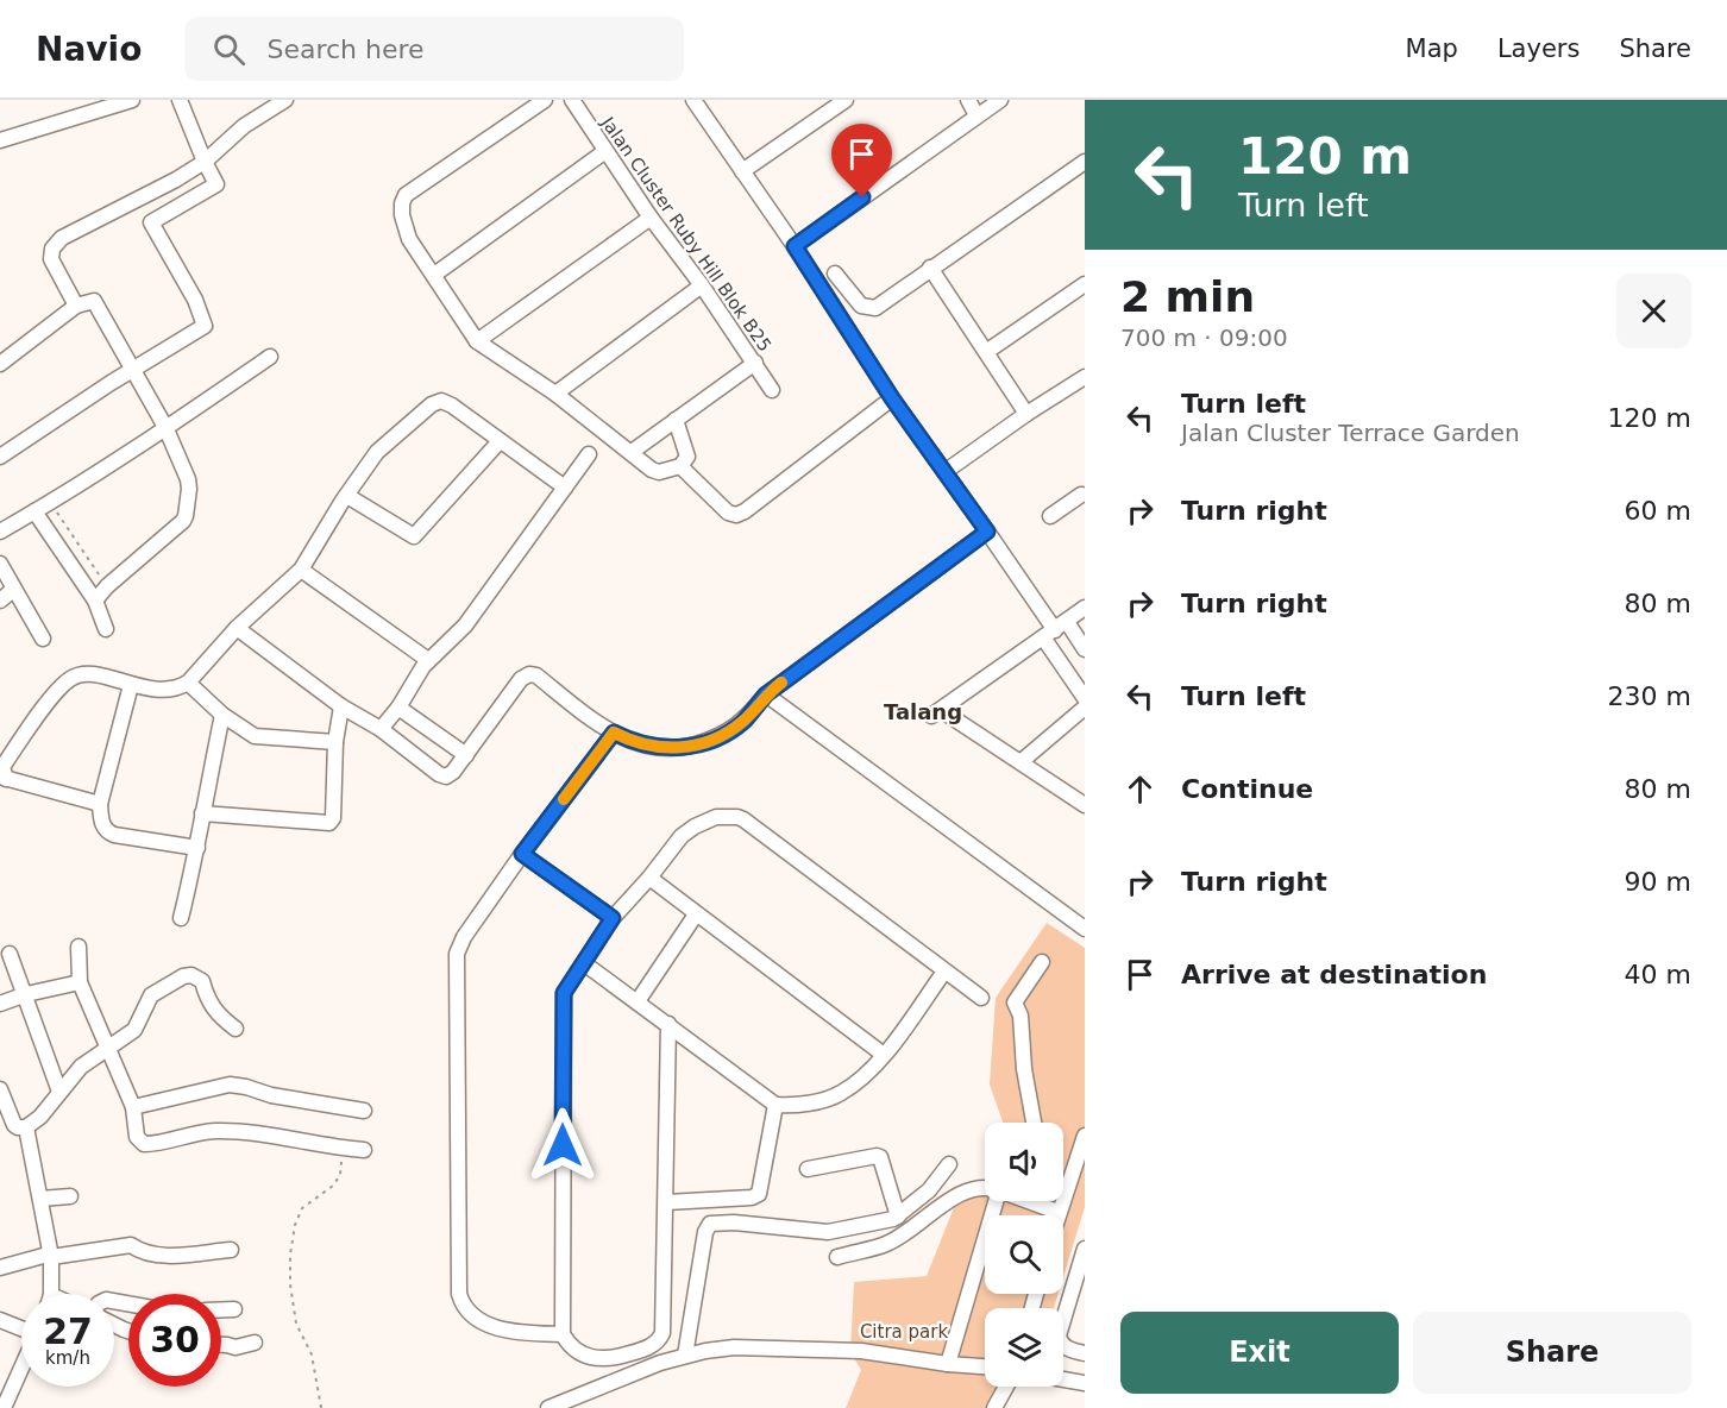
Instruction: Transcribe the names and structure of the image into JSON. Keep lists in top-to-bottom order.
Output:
{
  "streets": {
    "street": ["Jalan Cluster Ruby Hill Blok B25"]
  },
  "districts": ["Talang"],
  "parks": ["Citra park"],
  "page": {
    "header": "Navio",
    "search": "Search here",
    "nav": ["Map", "Layers", "Share"],
    "turn": ["120 m", "Turn left"],
    "heading": ["2 min", "700 m · 09:00"],
    "list": [
      {
        "name": "Turn left",
        "note": "Jalan Cluster Terrace Garden",
        "value": "120 m"
      },
      {
        "name": "Turn right",
        "value": "60 m"
      },
      {
        "name": "Turn right",
        "value": "80 m"
      },
      {
        "name": "Turn left",
        "value": "230 m"
      },
      {
        "name": "Continue",
        "value": "80 m"
      },
      {
        "name": "Turn right",
        "value": "90 m"
      },
      {
        "name": "Arrive at destination",
        "value": "40 m"
      }
    ],
    "speed": "27 km/h",
    "limit": "30",
    "buttons": ["Exit", "Share"]
  }
}
